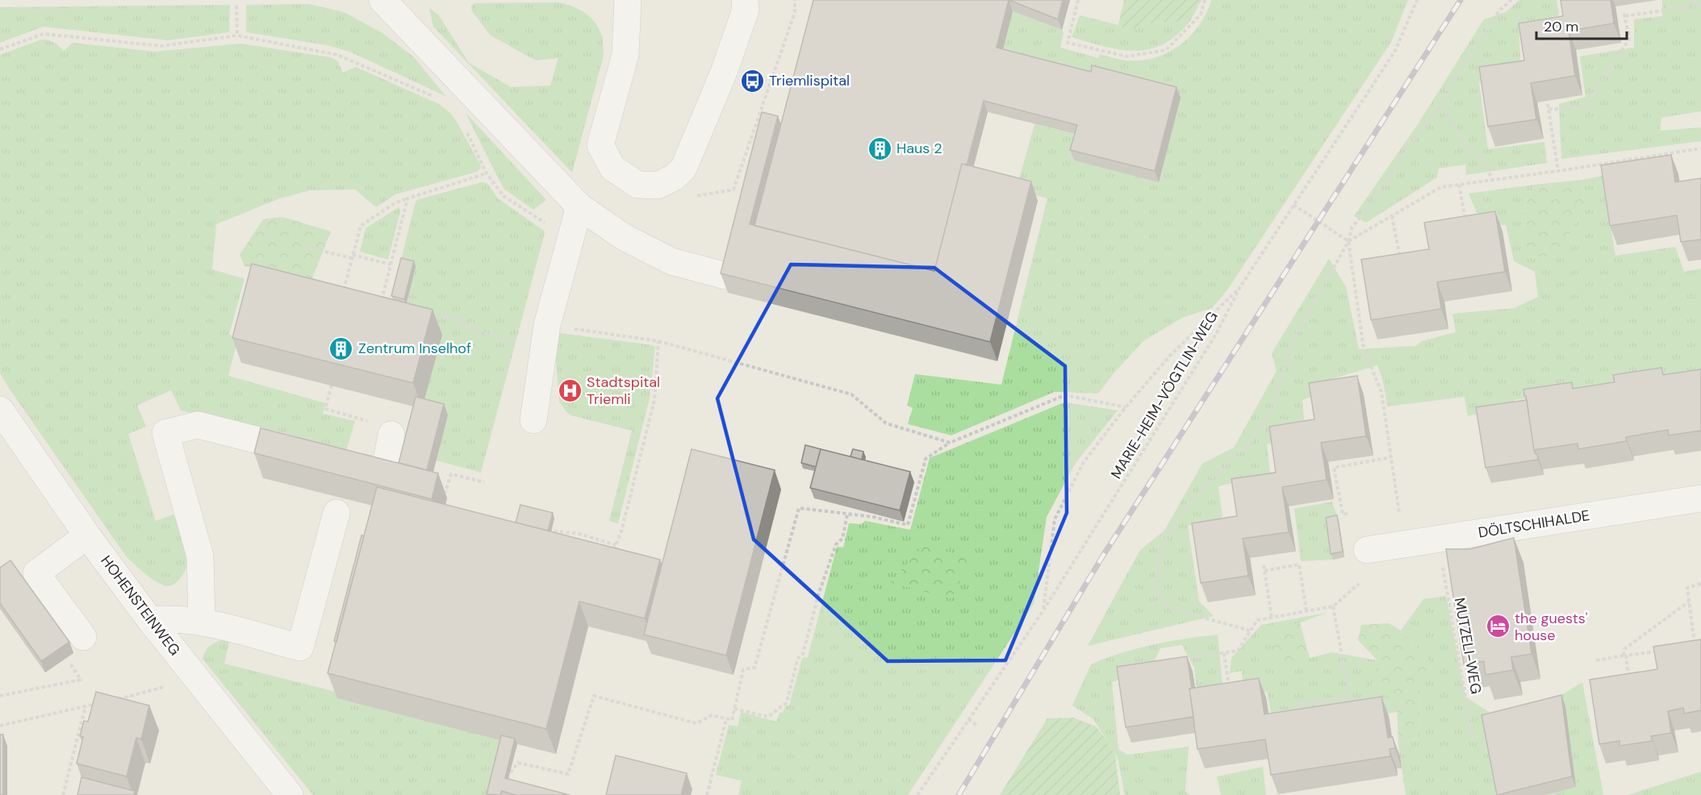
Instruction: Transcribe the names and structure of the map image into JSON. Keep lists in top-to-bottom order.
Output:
{
  "streets": {
    "street": ["DÖLTSCHIHALDE", "HOHENSTEINWEG"],
    "path": ["MARIE-HEIM-VÖGTLIN-WEG", "MUTZELI-WEG"]
  },
  "places": {
    "bus stop": ["Triemlispital"],
    "building": ["Haus 2", "Zentrum Inselhof"],
    "hospital": ["Stadtspital Triemli"],
    "hotel": ["the guests' house"]
  },
  "scale_bar": "20 m"
}
